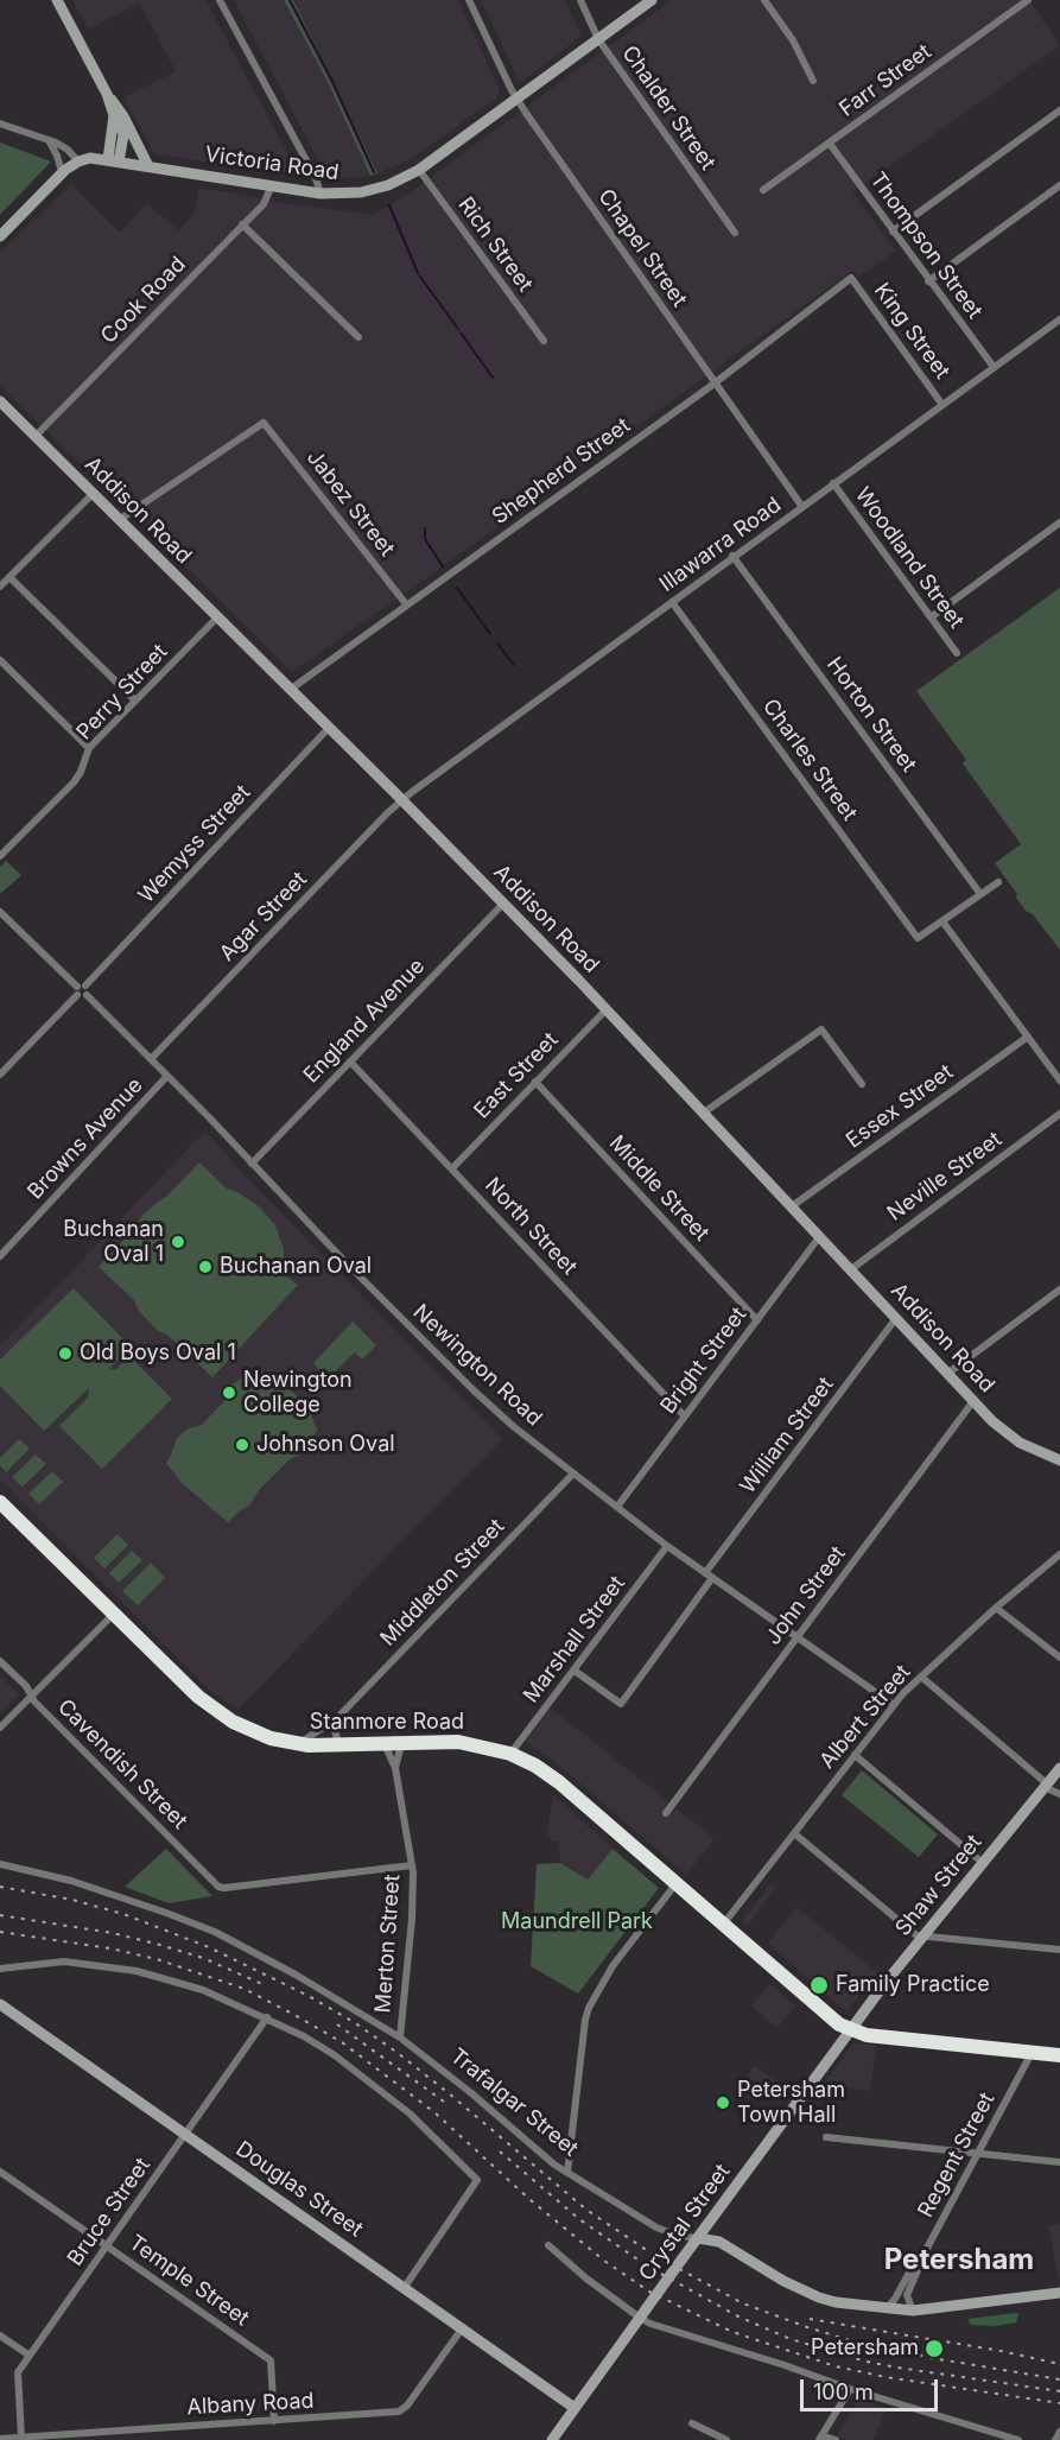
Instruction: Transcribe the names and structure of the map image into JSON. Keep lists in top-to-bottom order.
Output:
{
  "streets": {
    "highway": ["Stanmore Road"],
    "main road": [
      "Victoria Road",
      "Addison Road",
      "Shaw Street",
      "Trafalgar Street",
      "Douglas Street",
      "Crystal Street"
    ],
    "street": [
      "Farr Street",
      "Chalder Street",
      "Rich Street",
      "Thompson Street",
      "Chapel Street",
      "Cook Road",
      "King Street",
      "Shepherd Street",
      "Jabez Street",
      "Illawarra Road",
      "Woodland Street",
      "Perry Street",
      "Horton Street",
      "Charles Street",
      "Wemyss Street",
      "Agar Street",
      "England Avenue",
      "East Street",
      "Essex Street",
      "Browns Avenue",
      "Neville Street",
      "Middle Street",
      "North Street",
      "Bright Street",
      "Newington Road",
      "William Street",
      "Middleton Street",
      "John Street",
      "Marshall Street",
      "Albert Street",
      "Cavendish Street",
      "Merton Street",
      "Regent Street",
      "Bruce Street",
      "Temple Street",
      "Albany Road"
    ]
  },
  "crossings": [
    ["Farr Street", "Thompson Street"],
    ["Chalder Street", "Victoria Road"],
    ["Victoria Road", "Rich Street"],
    ["Victoria Road", "Chapel Street"],
    ["Victoria Road", "Cook Road"],
    ["Thompson Street", "Illawarra Road"],
    ["Chapel Street", "Shepherd Street"],
    ["Chapel Street", "Illawarra Road"],
    ["Cook Road", "Addison Road"],
    ["King Street", "Shepherd Street"],
    ["King Street", "Illawarra Road"],
    ["Shepherd Street", "Jabez Street"],
    ["Shepherd Street", "Addison Road"],
    ["Jabez Street", "Addison Road"],
    ["Addison Road", "Illawarra Road"],
    ["Addison Road", "Perry Street"],
    ["Addison Road", "Wemyss Street"],
    ["Addison Road", "Agar Street"],
    ["Addison Road", "England Avenue"],
    ["Addison Road", "East Street"],
    ["Addison Road", "Essex Street"],
    ["Addison Road", "Neville Street"],
    ["Addison Road", "Bright Street"],
    ["Addison Road", "William Street"],
    ["Addison Road", "John Street"],
    ["Illawarra Road", "Woodland Street"],
    ["Illawarra Road", "Horton Street"],
    ["Illawarra Road", "Charles Street"],
    ["Illawarra Road", "Agar Street"],
    ["Wemyss Street", "Newington Road"],
    ["Agar Street", "Newington Road"],
    ["England Avenue", "North Street"],
    ["England Avenue", "Newington Road"],
    ["East Street", "Middle Street"],
    ["East Street", "North Street"],
    ["Browns Avenue", "Newington Road"],
    ["Middle Street", "Bright Street"],
    ["North Street", "Bright Street"],
    ["Bright Street", "Newington Road"],
    ["Newington Road", "William Street"],
    ["Newington Road", "Middleton Street"],
    ["Newington Road", "John Street"],
    ["Newington Road", "Marshall Street"],
    ["Newington Road", "Albert Street"],
    ["William Street", "Marshall Street"],
    ["Middleton Street", "Stanmore Road"],
    ["Marshall Street", "Stanmore Road"],
    ["Albert Street", "Stanmore Road"],
    ["Stanmore Road", "Shaw Street"],
    ["Stanmore Road", "Merton Street"],
    ["Stanmore Road", "Crystal Street"],
    ["Cavendish Street", "Merton Street"],
    ["Shaw Street", "Crystal Street"],
    ["Merton Street", "Trafalgar Street"],
    ["Trafalgar Street", "Regent Street"],
    ["Trafalgar Street", "Crystal Street"],
    ["Douglas Street", "Bruce Street"],
    ["Douglas Street", "Crystal Street"],
    ["Douglas Street", "Albany Road"],
    ["Bruce Street", "Temple Street"],
    ["Bruce Street", "Albany Road"],
    ["Temple Street", "Albany Road"]
  ],
  "districts": ["Petersham"],
  "parks": ["Maundrell Park"],
  "places": [
    "Buchanan Oval 1",
    "Buchanan Oval",
    "Old Boys Oval 1",
    "Newington College",
    "Johnson Oval",
    "Family Practice",
    "Petersham Town Hall",
    "Petersham"
  ],
  "scale_bar": "100 m"
}
